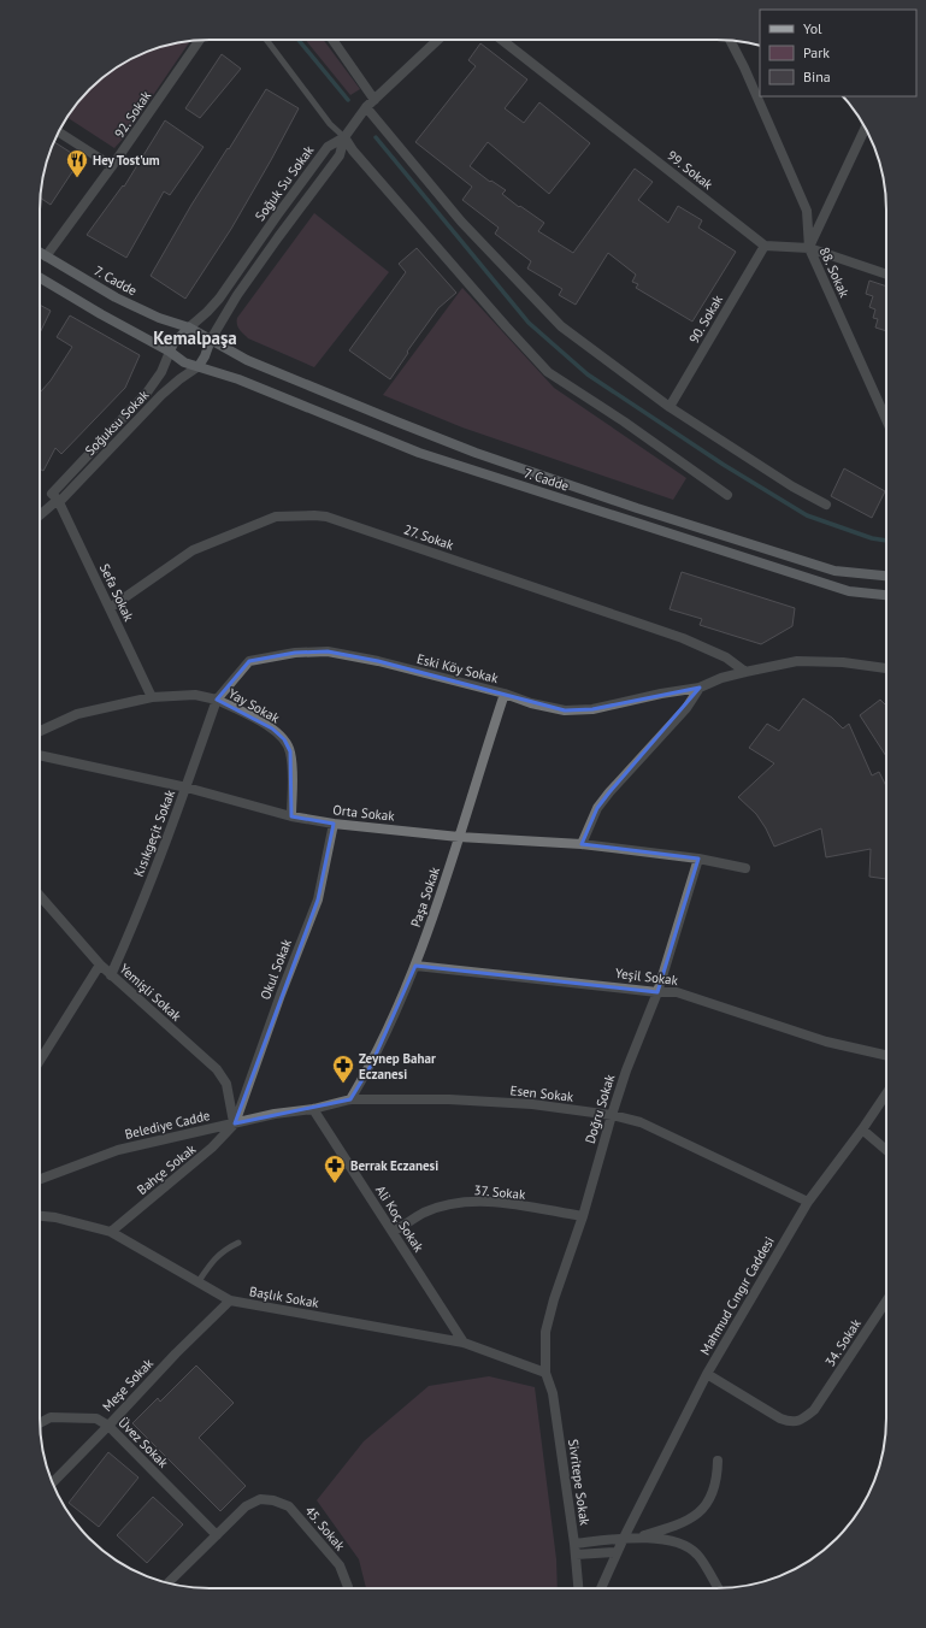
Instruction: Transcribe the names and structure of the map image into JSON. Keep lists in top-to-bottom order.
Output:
{
  "streets": {
    "main road": ["7. Cadde"],
    "street": [
      "92. Sokak",
      "99. Sokak",
      "Soğuk Su Sokak",
      "88. Sokak",
      "90. Sokak",
      "Soğuksu Sokak",
      "27. Sokak",
      "Sefa Sokak",
      "Eski Köy Sokak",
      "Yay Sokak",
      "Orta Sokak",
      "Kısıkgeçit Sokak",
      "Paşa Sokak",
      "Okul Sokak",
      "Yeşil Sokak",
      "Yemişli Sokak",
      "Esen Sokak",
      "Doğru Sokak",
      "Belediye Cadde",
      "Bahçe Sokak",
      "37. Sokak",
      "Ali Koç Sokak",
      "Mahmud Cıngır Caddesi",
      "Başlık Sokak",
      "34. Sokak",
      "Meşe Sokak",
      "Üvez Sokak",
      "Sivritepe Sokak",
      "45. Sokak"
    ]
  },
  "crossings": [
    ["92. Sokak", "7. Cadde"],
    ["99. Sokak", "90. Sokak"],
    ["Soğuk Su Sokak", "7. Cadde"],
    ["7. Cadde", "Soğuksu Sokak"],
    ["Soğuksu Sokak", "Sefa Sokak"],
    ["27. Sokak", "Sefa Sokak"],
    ["27. Sokak", "Eski Köy Sokak"],
    ["Eski Köy Sokak", "Yay Sokak"],
    ["Eski Köy Sokak", "Kısıkgeçit Sokak"],
    ["Eski Köy Sokak", "Paşa Sokak"],
    ["Yay Sokak", "Orta Sokak"],
    ["Yay Sokak", "Kısıkgeçit Sokak"],
    ["Orta Sokak", "Kısıkgeçit Sokak"],
    ["Orta Sokak", "Paşa Sokak"],
    ["Orta Sokak", "Okul Sokak"],
    ["Orta Sokak", "Doğru Sokak"],
    ["Kısıkgeçit Sokak", "Yemişli Sokak"],
    ["Paşa Sokak", "Yeşil Sokak"],
    ["Paşa Sokak", "Esen Sokak"],
    ["Okul Sokak", "Yemişli Sokak"],
    ["Okul Sokak", "Belediye Cadde"],
    ["Okul Sokak", "Bahçe Sokak"],
    ["Yeşil Sokak", "Doğru Sokak"],
    ["Yemişli Sokak", "Belediye Cadde"],
    ["Yemişli Sokak", "Bahçe Sokak"],
    ["Esen Sokak", "Doğru Sokak"],
    ["Esen Sokak", "Belediye Cadde"],
    ["Esen Sokak", "Ali Koç Sokak"],
    ["Esen Sokak", "Mahmud Cıngır Caddesi"],
    ["Doğru Sokak", "37. Sokak"],
    ["Doğru Sokak", "Başlık Sokak"],
    ["Doğru Sokak", "Sivritepe Sokak"],
    ["Belediye Cadde", "Bahçe Sokak"],
    ["Belediye Cadde", "Ali Koç Sokak"],
    ["Bahçe Sokak", "Başlık Sokak"],
    ["37. Sokak", "Ali Koç Sokak"],
    ["Ali Koç Sokak", "Başlık Sokak"],
    ["Mahmud Cıngır Caddesi", "34. Sokak"],
    ["Başlık Sokak", "Meşe Sokak"],
    ["Başlık Sokak", "Sivritepe Sokak"],
    ["Meşe Sokak", "Üvez Sokak"],
    ["Üvez Sokak", "45. Sokak"]
  ],
  "districts": ["Kemalpaşa"],
  "places": {
    "restaurant": ["Hey Tost'um"],
    "pharmacy": ["Zeynep Bahar Eczanesi", "Berrak Eczanesi"]
  },
  "legend": ["Yol", "Park", "Bina"]
}
